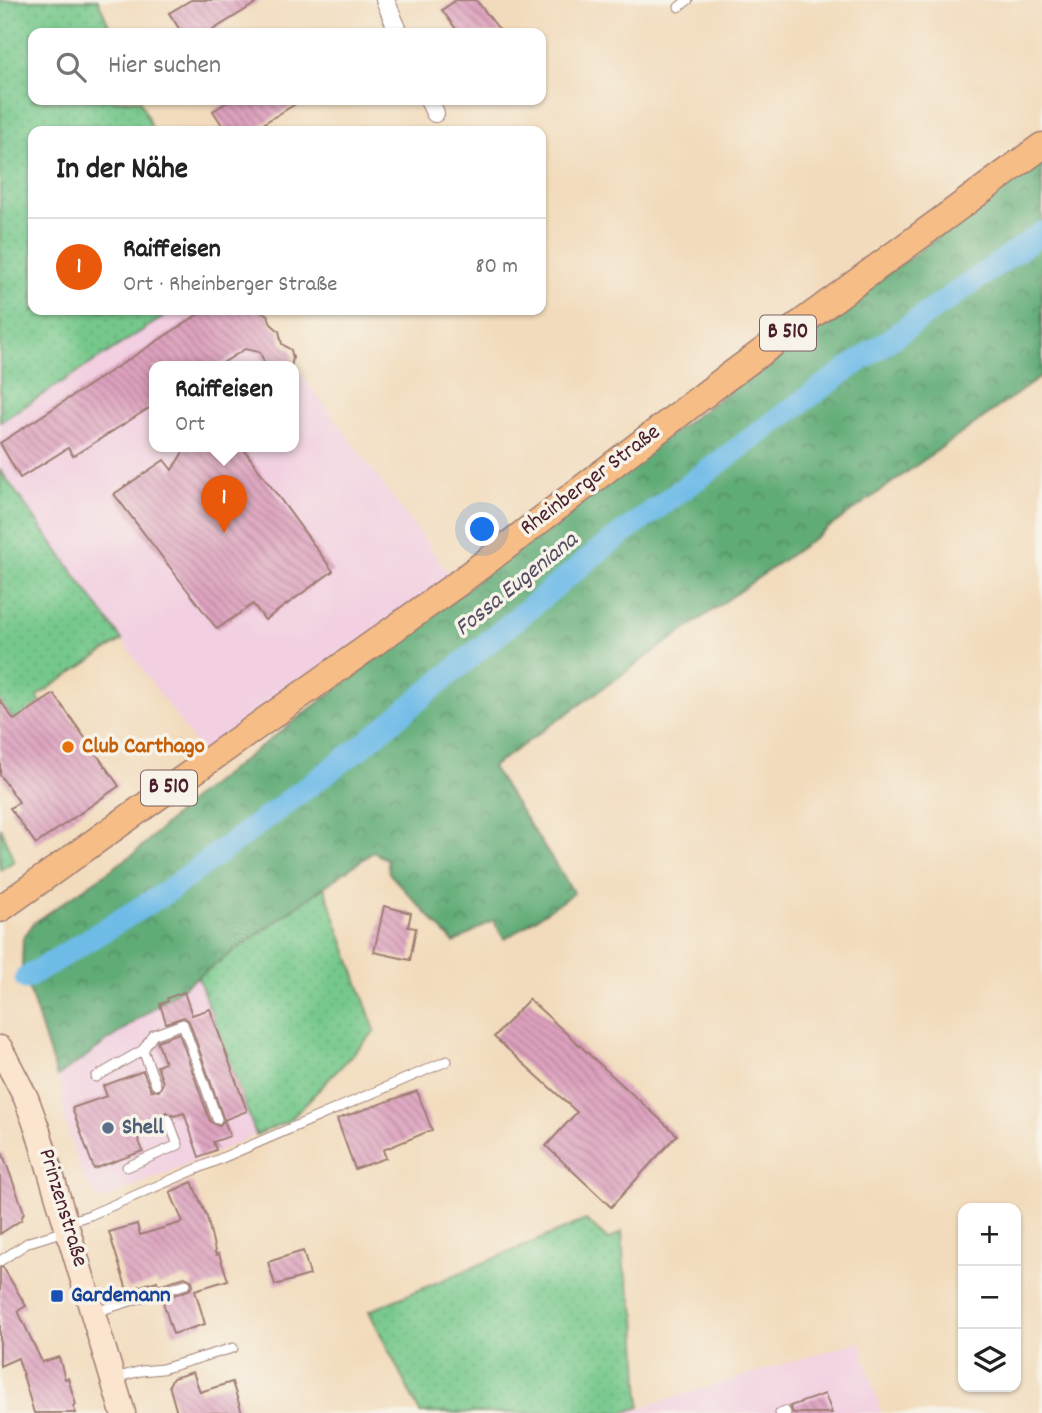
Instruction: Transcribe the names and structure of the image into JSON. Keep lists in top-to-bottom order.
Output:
{
  "streets": {
    "main road": ["B 510", "Rheinberger Straße", "Prinzenstraße"]
  },
  "water": ["Fossa Eugeniana"],
  "places": {
    "other": ["Club Carthago", "Shell"],
    "transit": ["Gardemann"]
  },
  "page": {
    "search": "Hier suchen",
    "heading": "In der Nähe",
    "list": [
      {
        "mark": "1",
        "name": "Raiffeisen",
        "note": "Ort · Rheinberger Straße",
        "value": "80 m"
      }
    ],
    "popup": ["Raiffeisen", "Ort"],
    "pins": "1",
    "map_buttons": ["+", "−"]
  }
}
